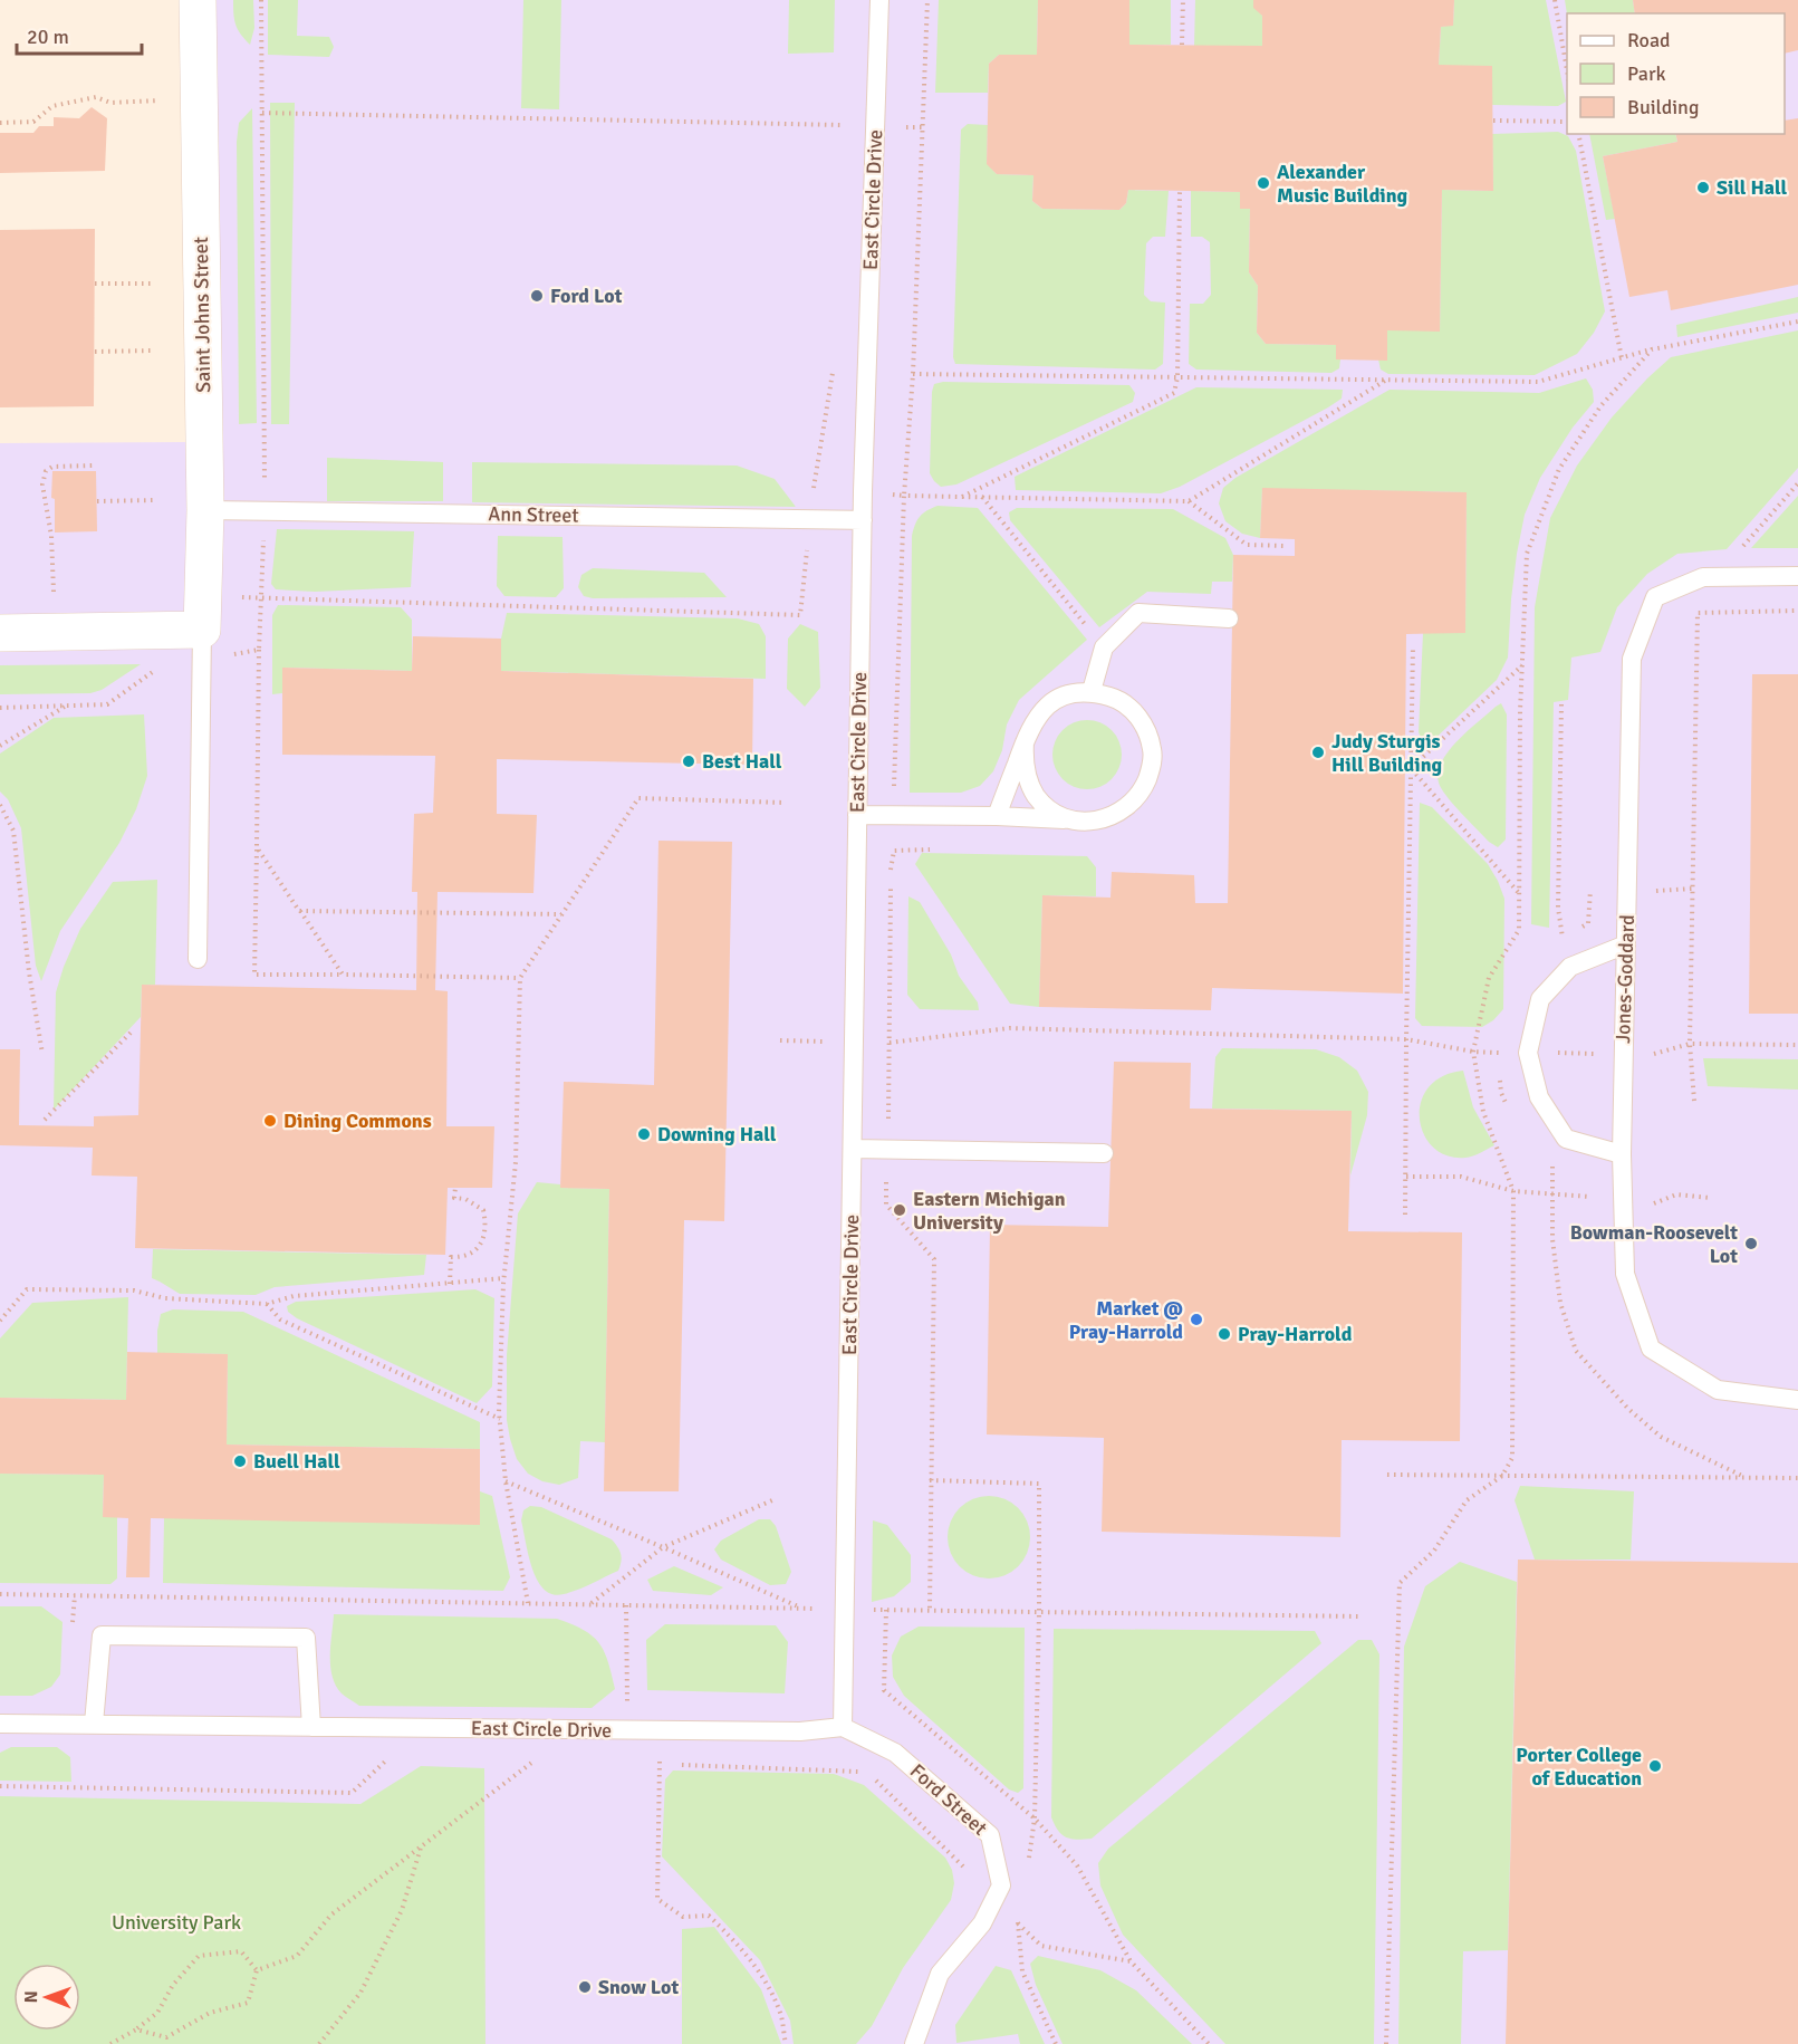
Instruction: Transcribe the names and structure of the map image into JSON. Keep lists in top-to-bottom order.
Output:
{
  "streets": {
    "street": ["Saint Johns Street"],
    "lane": [
      "East Circle Drive",
      "Ann Street",
      "Jones-Goddard",
      "Ford Street"
    ]
  },
  "crossings": [
    ["East Circle Drive", "Ann Street"],
    ["East Circle Drive", "Ford Street"],
    ["Saint Johns Street", "Ann Street"]
  ],
  "parks": ["University Park"],
  "places": [
    "Alexander Music Building",
    "Sill Hall",
    "Ford Lot",
    "Judy Sturgis Hill Building",
    "Best Hall",
    "Dining Commons",
    "Downing Hall",
    "Eastern Michigan University",
    "Bowman-Roosevelt Lot",
    "Market @ Pray-Harrold",
    "Pray-Harrold",
    "Buell Hall",
    "Porter College of Education",
    "Snow Lot"
  ],
  "legend": ["Road", "Park", "Building"],
  "scale_bar": "20 m",
  "north": "left"
}
